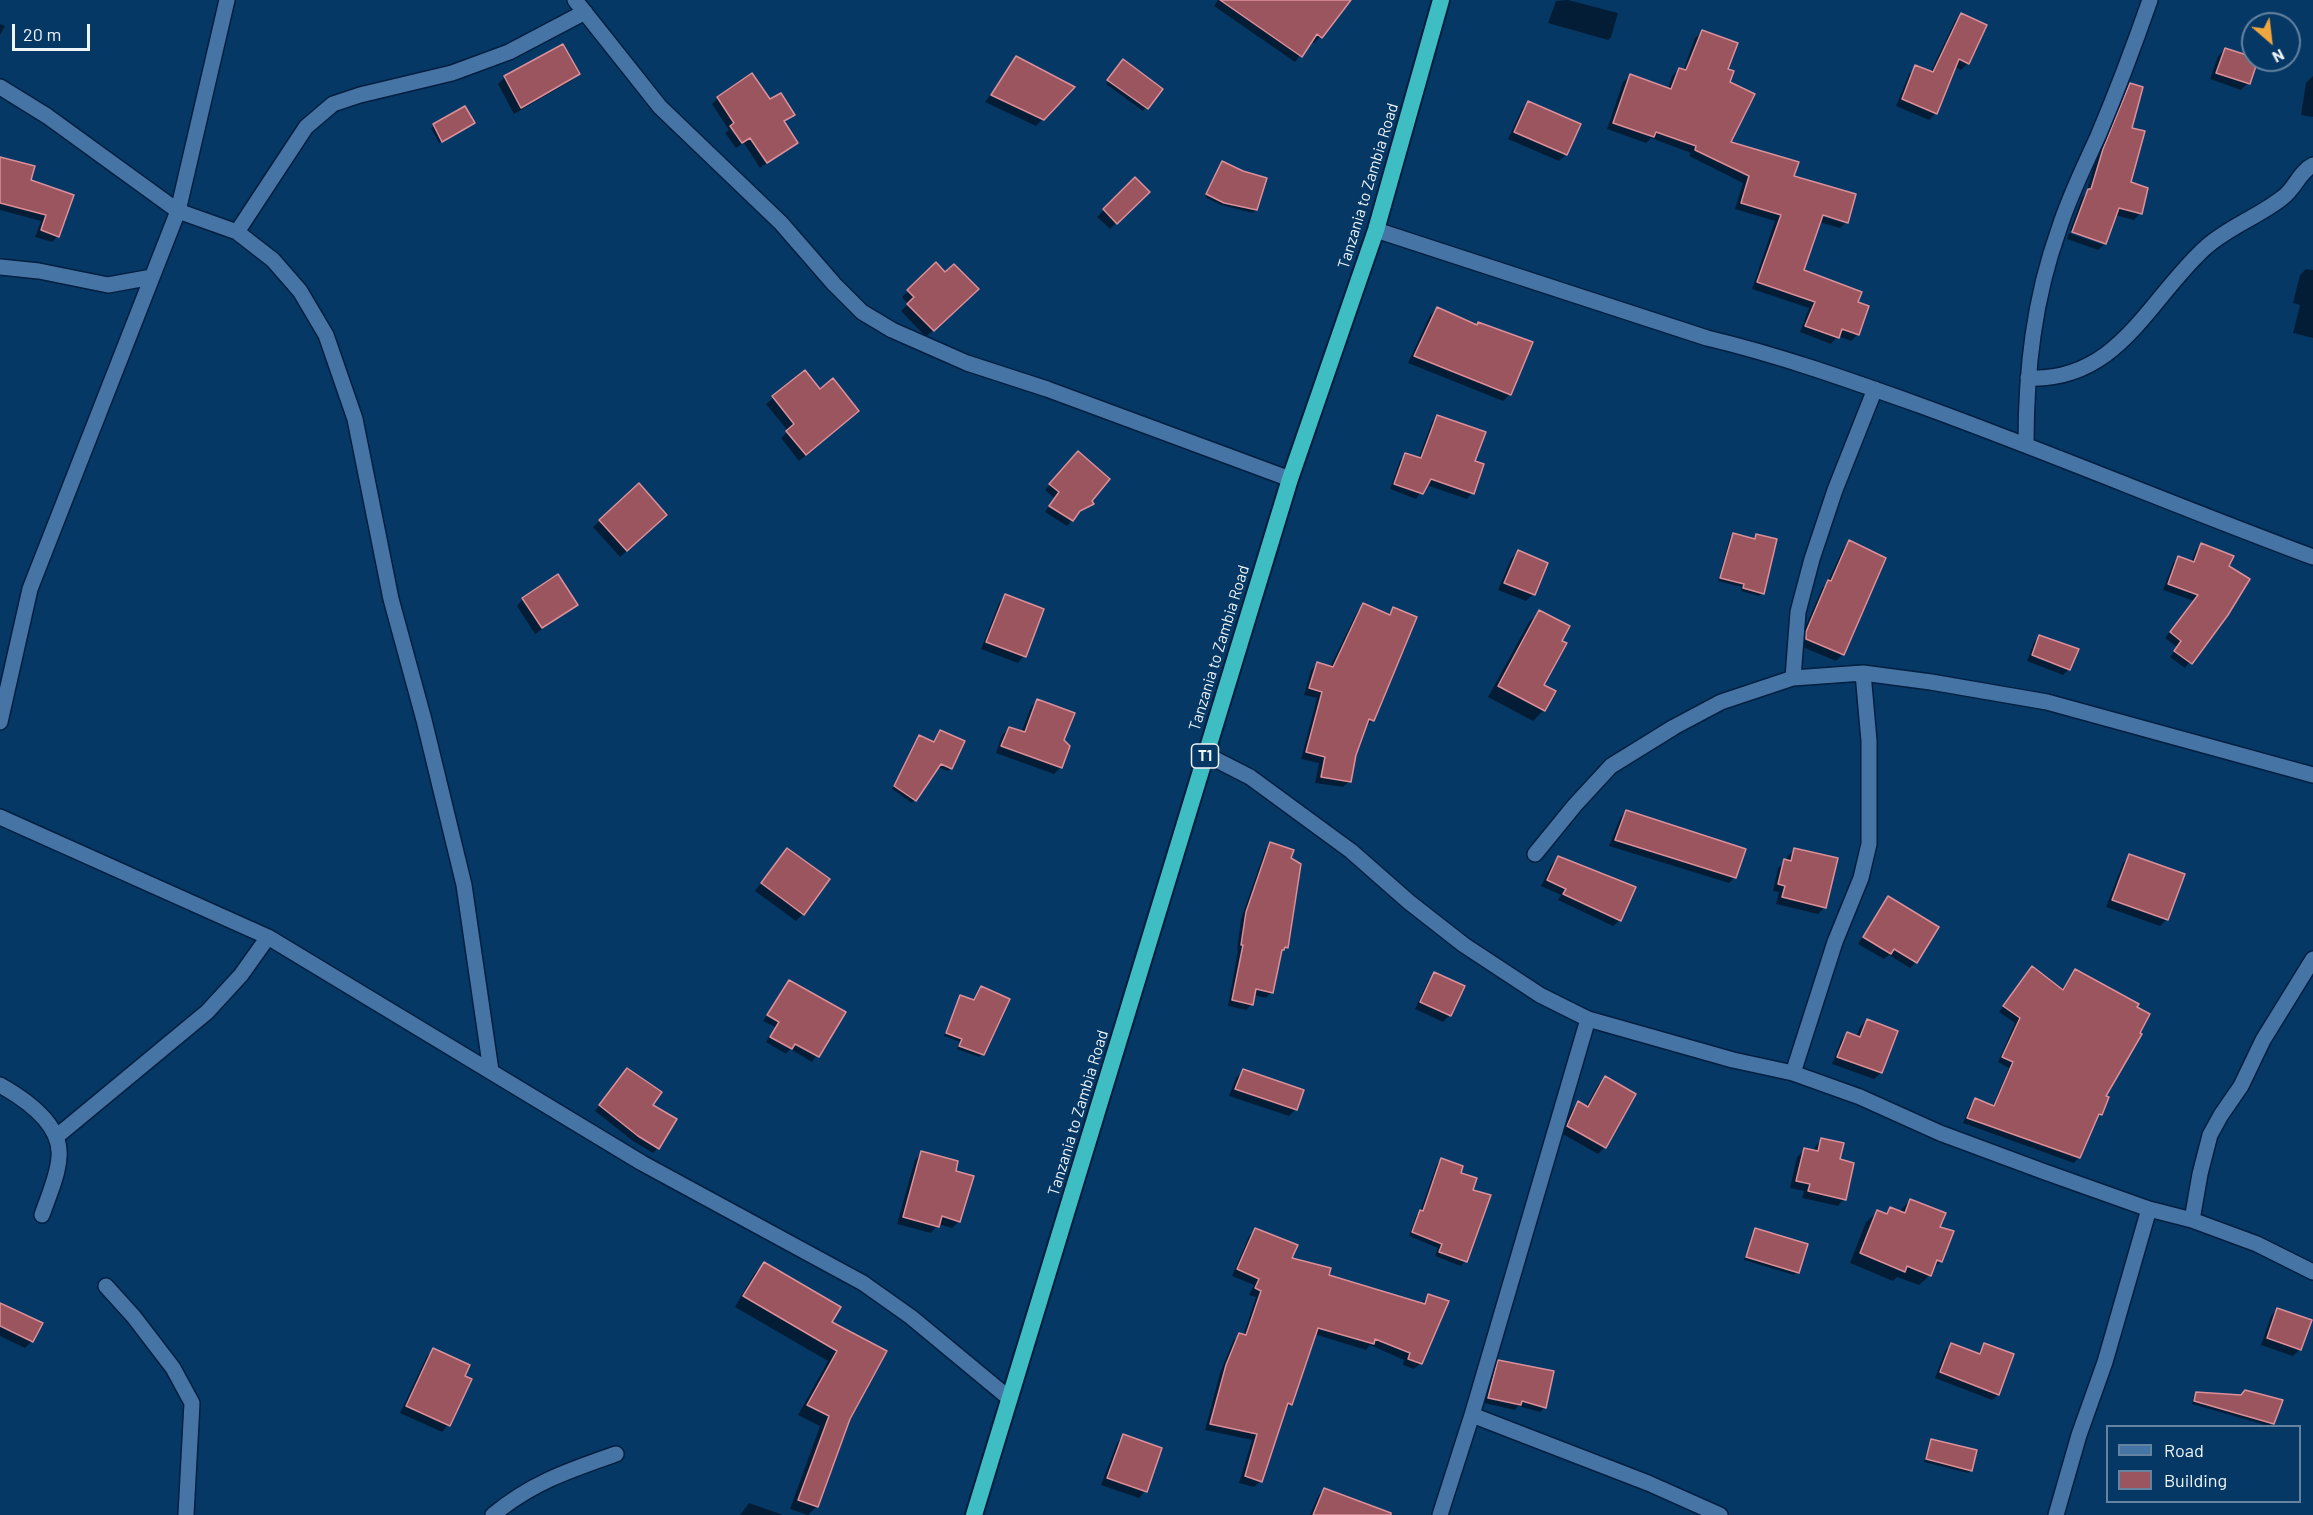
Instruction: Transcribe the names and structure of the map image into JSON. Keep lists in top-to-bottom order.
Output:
{
  "streets": {
    "highway": ["Tanzania to Zambia Road", "T1"]
  },
  "legend": ["Road", "Building"],
  "scale_bar": "20 m",
  "north": "bottom right"
}
